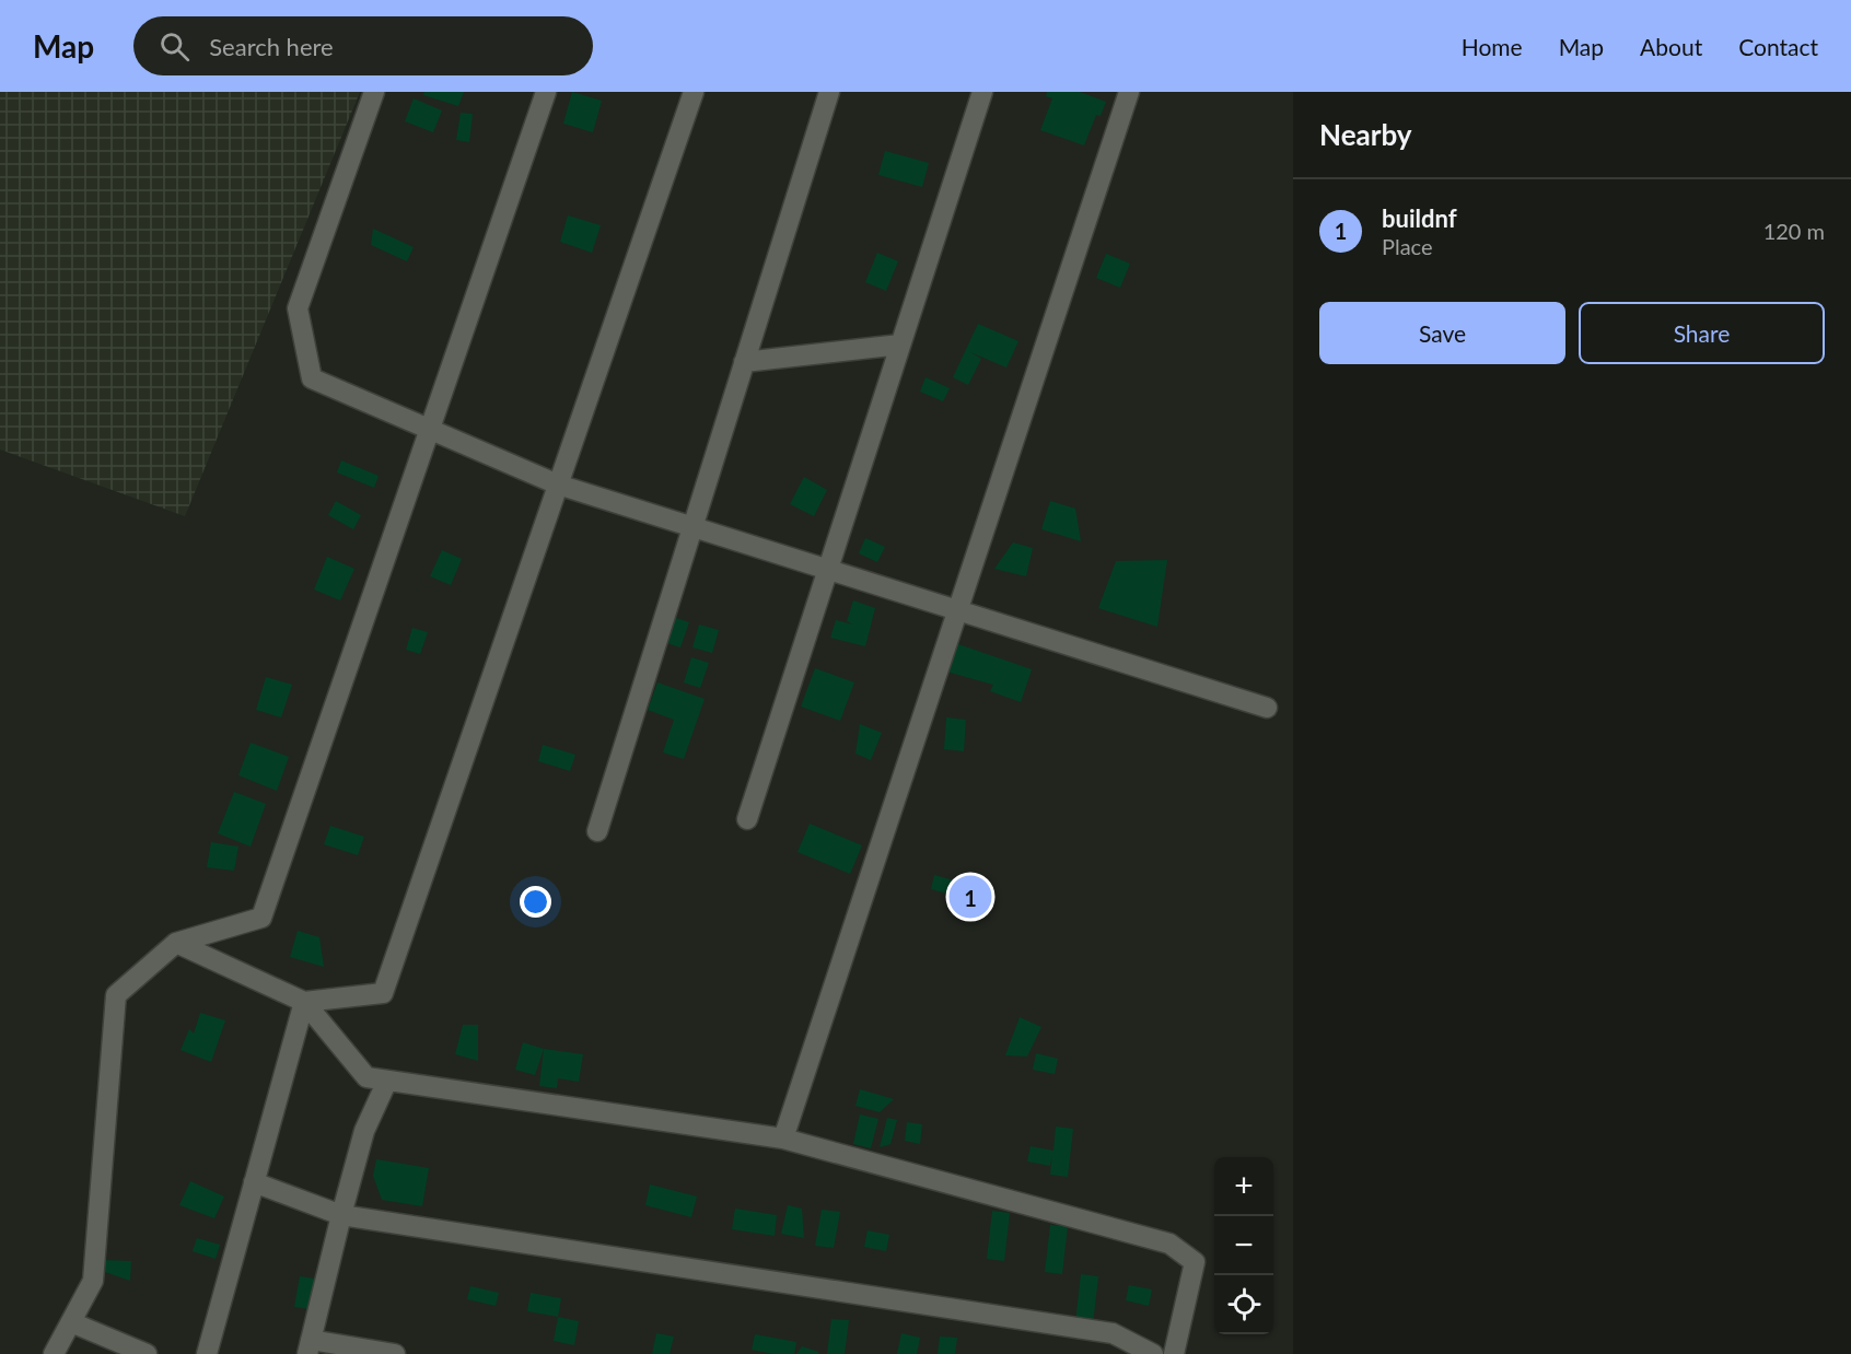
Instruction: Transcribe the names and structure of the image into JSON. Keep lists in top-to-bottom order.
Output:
{
  "page": {
    "header": "Map",
    "search": "Search here",
    "nav": [
      "Home",
      "Map",
      "About",
      "Contact"
    ],
    "heading": "Nearby",
    "list": [
      {
        "mark": "1",
        "name": "buildnf",
        "note": "Place",
        "value": "120 m"
      }
    ],
    "buttons": ["Save", "Share"],
    "pins": "1",
    "map_buttons": ["+", "−"]
  }
}
